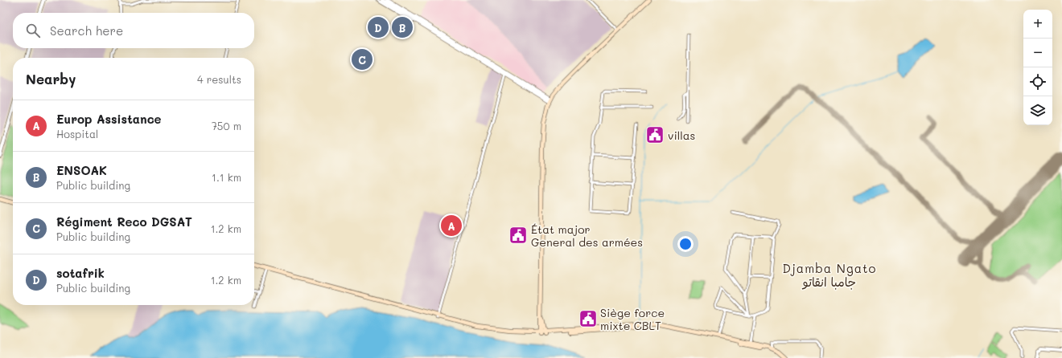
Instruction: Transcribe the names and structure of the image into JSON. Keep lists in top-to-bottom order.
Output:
{
  "districts": ["Djamba Ngato جامبا انقاتو"],
  "places": {
    "public building": ["villas", "État major General des armées", "Siège force mixte CBLT"]
  },
  "page": {
    "map_buttons": ["+", "−"],
    "search": "Search here",
    "pins": [
      "B",
      "D",
      "C",
      "A"
    ],
    "heading": ["Nearby", "4 results"],
    "list": [
      {
        "mark": "A",
        "name": "Europ Assistance",
        "note": "Hospital",
        "value": "750 m"
      },
      {
        "mark": "B",
        "name": "ENSOAK",
        "note": "Public building",
        "value": "1.1 km"
      },
      {
        "mark": "C",
        "name": "Régiment Reco DGSAT",
        "note": "Public building",
        "value": "1.2 km"
      },
      {
        "mark": "D",
        "name": "sotafrik",
        "note": "Public building",
        "value": "1.2 km"
      }
    ]
  }
}
